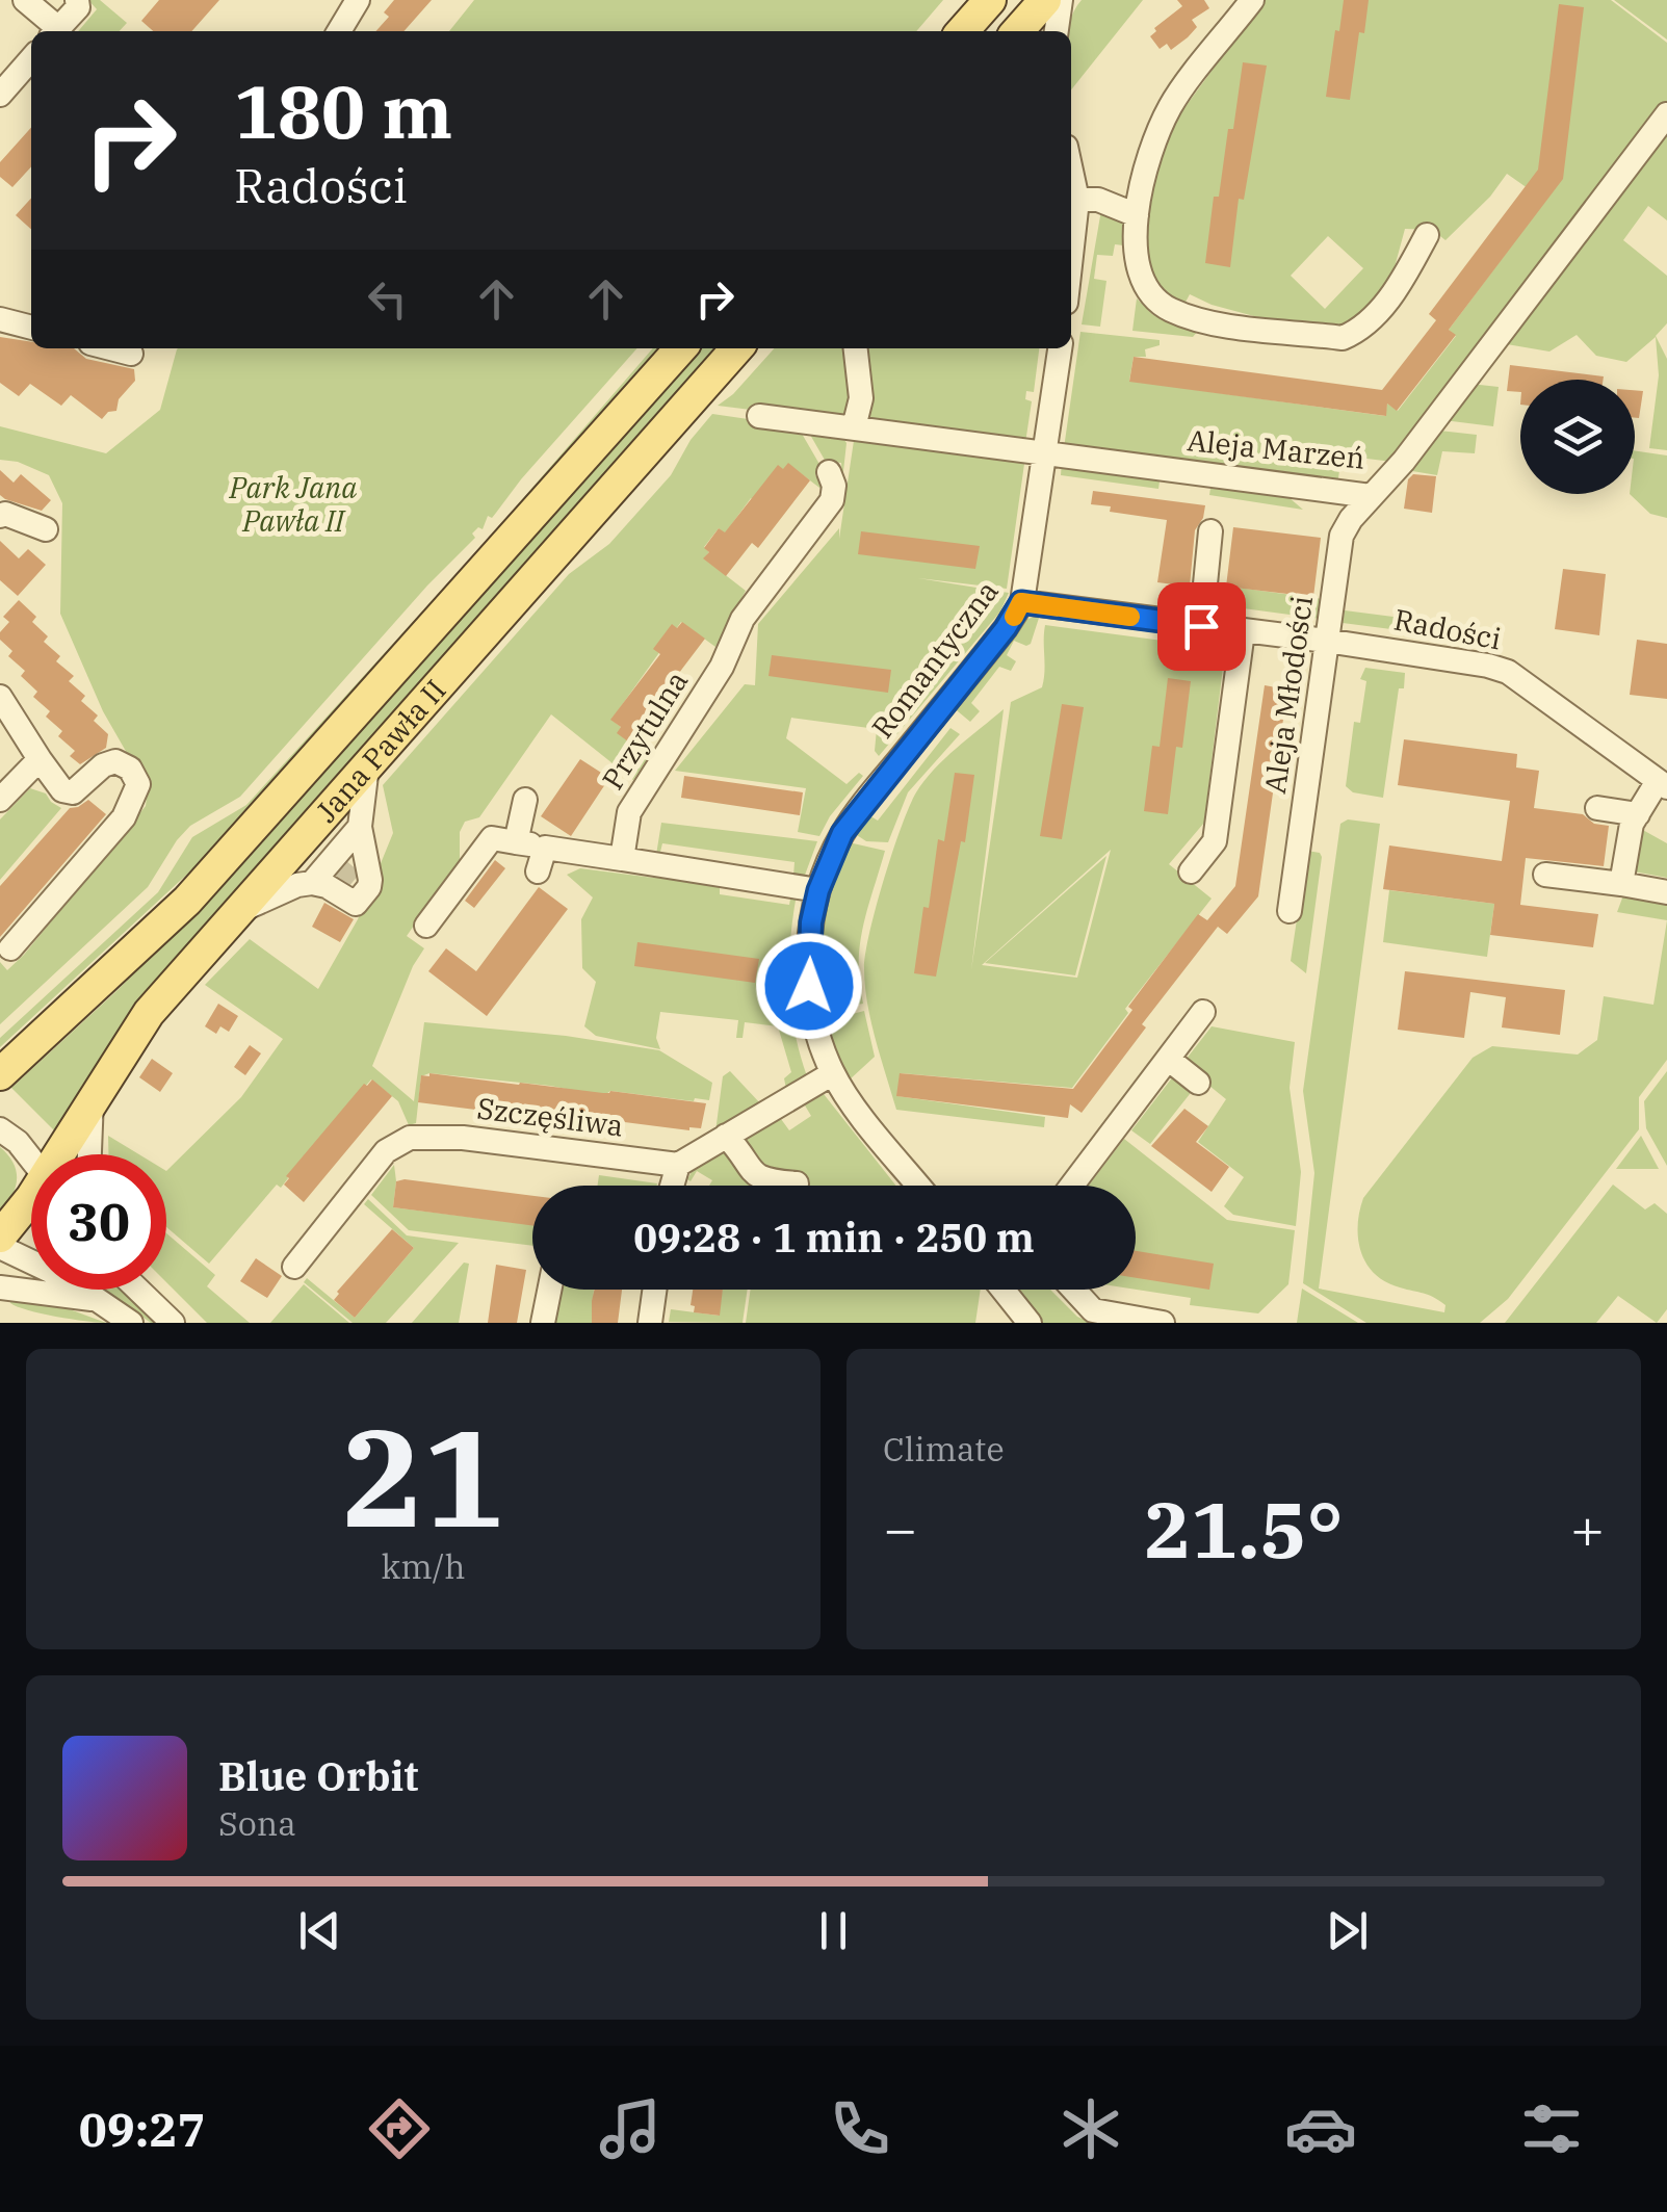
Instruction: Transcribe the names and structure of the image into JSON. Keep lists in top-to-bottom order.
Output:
{
  "streets": {
    "main road": ["Jana Pawła II"],
    "street": [
      "Aleja Marzeń",
      "Radości",
      "Romantyczna",
      "Aleja Młodości",
      "Przytulna",
      "Szczęśliwa"
    ]
  },
  "crossings": [
    ["Aleja Marzeń", "Romantyczna"],
    ["Aleja Marzeń", "Aleja Młodości"],
    ["Radości", "Romantyczna"],
    ["Radości", "Aleja Młodości"]
  ],
  "parks": ["Park Jana Pawła II"],
  "page": {
    "turn": ["180 m", "Radości"],
    "limit": "30",
    "trip": "09:28 · 1 min · 250 m",
    "tile": [
      ["21", "km/h"],
      "Climate"
    ],
    "heat": ["−", "21.5°", "+"],
    "song": ["Blue Orbit", "Sona"],
    "tabs": "09:27"
  }
}
